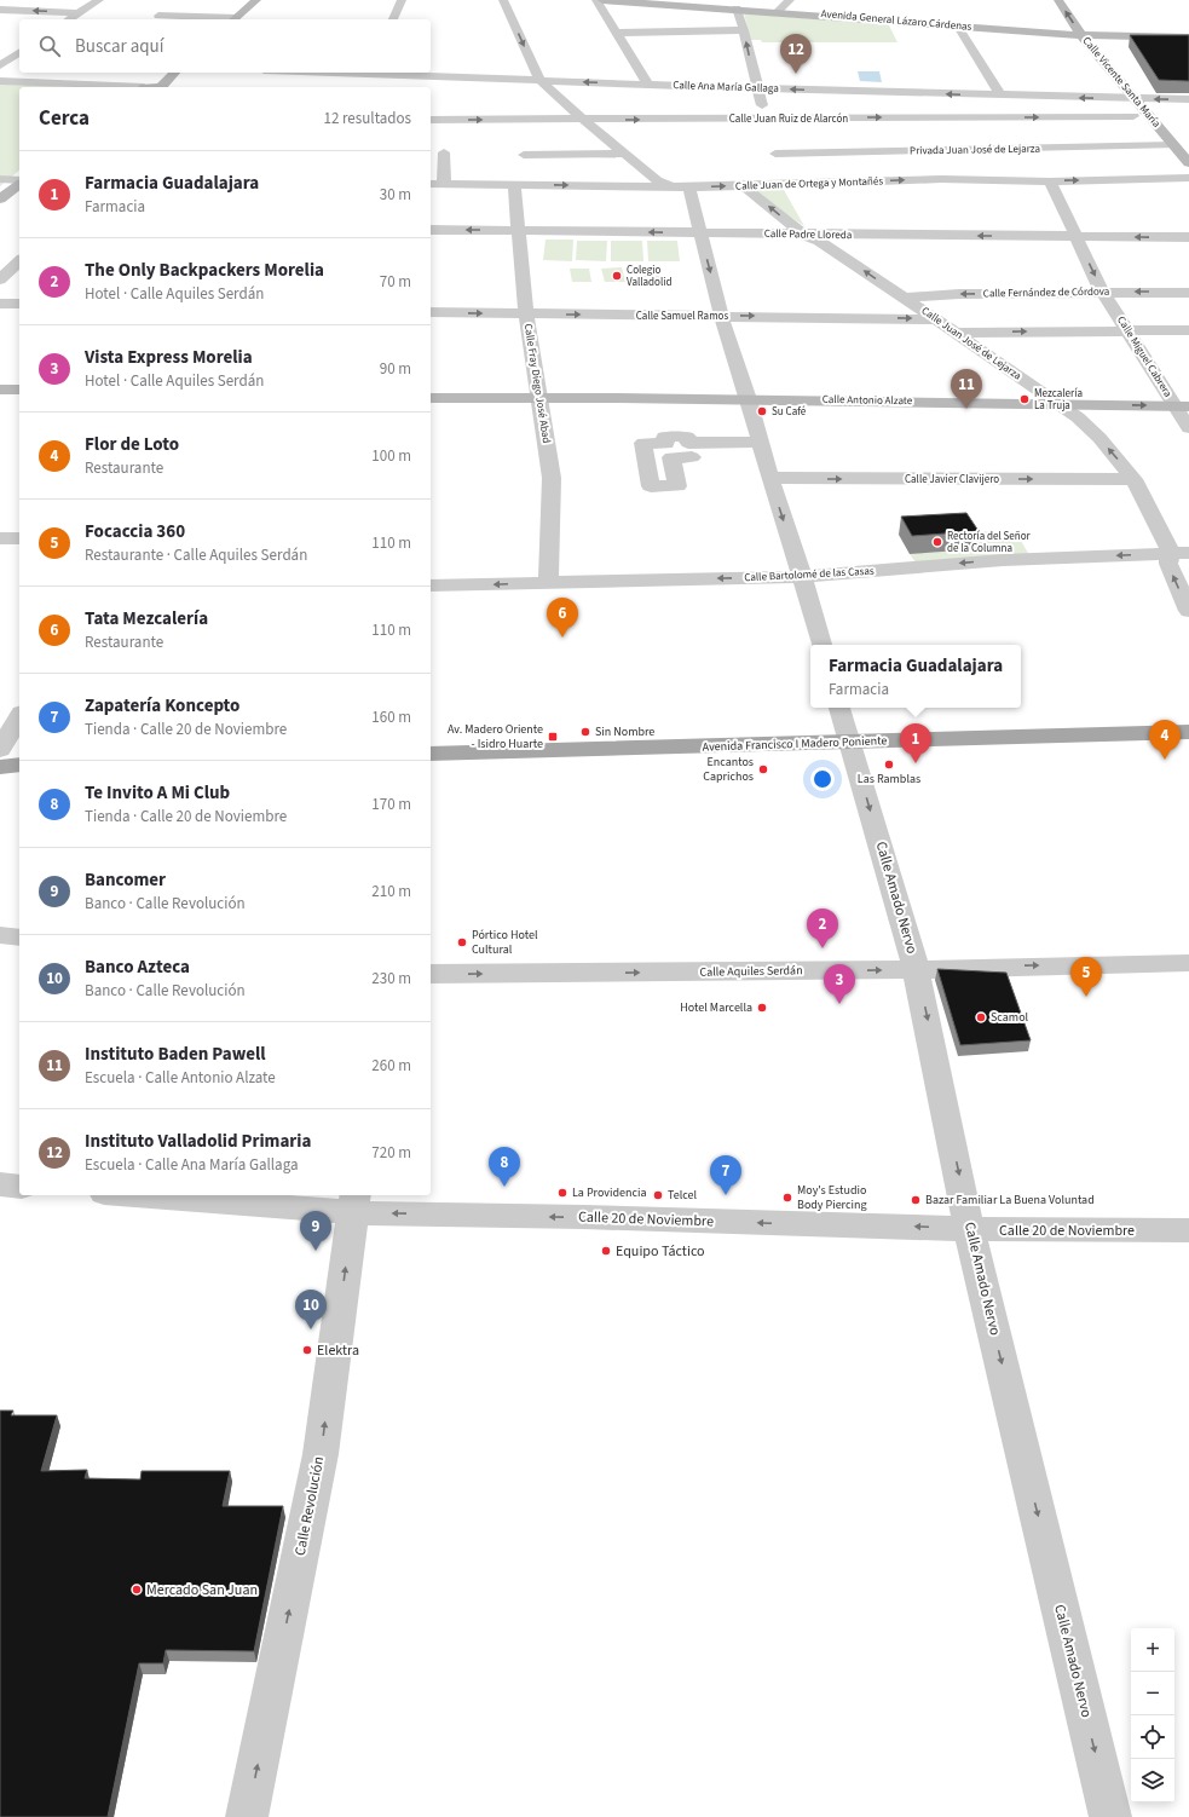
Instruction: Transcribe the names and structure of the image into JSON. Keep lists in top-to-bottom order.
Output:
{
  "streets": {
    "main road": ["Avenida Francisco I Madero Poniente"],
    "street": [
      "Avenida General Lázaro Cárdenas",
      "Calle Vicente Santa María",
      "Calle Ana María Gallaga",
      "Calle Juan Ruiz de Alarcón",
      "Privada Juan José de Lejarza",
      "Calle Juan de Ortega y Montañés",
      "Calle Padre Lloreda",
      "Calle Fernández de Córdova",
      "Calle Samuel Ramos",
      "Calle Juan José de Lejarza",
      "Calle Miguel Cabrera",
      "Calle Fray Diego José Abad",
      "Calle Antonio Alzate",
      "Calle Javier Clavijero",
      "Calle Bartolomé de las Casas",
      "Calle Amado Nervo",
      "Calle Aquiles Serdán",
      "Calle 20 de Noviembre",
      "Calle Revolución"
    ]
  },
  "crossings": [
    ["Avenida General Lázaro Cárdenas", "Calle Vicente Santa María"],
    ["Calle Vicente Santa María", "Calle Ana María Gallaga"],
    ["Calle Vicente Santa María", "Calle Juan Ruiz de Alarcón"],
    ["Calle Vicente Santa María", "Privada Juan José de Lejarza"],
    ["Privada Juan José de Lejarza", "Calle Juan de Ortega y Montañés"],
    ["Calle Juan de Ortega y Montañés", "Calle Juan José de Lejarza"],
    ["Calle Juan de Ortega y Montañés", "Calle Miguel Cabrera"],
    ["Calle Juan de Ortega y Montañés", "Calle Fray Diego José Abad"],
    ["Calle Padre Lloreda", "Calle Juan José de Lejarza"],
    ["Calle Padre Lloreda", "Calle Miguel Cabrera"],
    ["Calle Padre Lloreda", "Calle Fray Diego José Abad"],
    ["Calle Fernández de Córdova", "Calle Juan José de Lejarza"],
    ["Calle Fernández de Córdova", "Calle Miguel Cabrera"],
    ["Calle Samuel Ramos", "Calle Juan José de Lejarza"],
    ["Calle Samuel Ramos", "Calle Fray Diego José Abad"],
    ["Calle Juan José de Lejarza", "Calle Antonio Alzate"],
    ["Calle Juan José de Lejarza", "Calle Javier Clavijero"],
    ["Calle Juan José de Lejarza", "Calle Bartolomé de las Casas"],
    ["Calle Miguel Cabrera", "Calle Antonio Alzate"],
    ["Calle Fray Diego José Abad", "Calle Antonio Alzate"],
    ["Calle Fray Diego José Abad", "Calle Bartolomé de las Casas"],
    ["Avenida Francisco I Madero Poniente", "Calle Amado Nervo"],
    ["Calle Amado Nervo", "Calle Aquiles Serdán"],
    ["Calle Amado Nervo", "Calle 20 de Noviembre"],
    ["Calle 20 de Noviembre", "Calle Revolución"]
  ],
  "one_way": [
    "Calle Samuel Ramos",
    "Calle Juan José de Lejarza",
    "Calle Bartolomé de las Casas",
    "Calle Amado Nervo",
    "Calle Aquiles Serdán",
    "Calle 20 de Noviembre",
    "Calle Revolución"
  ],
  "places": {
    "other": [
      "Colegio Valladolid",
      "Mezcalería La Truja",
      "Su Café",
      "Rectoría del Señor de la Columna",
      "Sin Nombre",
      "Las Ramblas",
      "Encantos Caprichos",
      "Pórtico Hotel Cultural",
      "Hotel Marcella",
      "Scamol",
      "La Providencia",
      "Telcel",
      "Moy's Estudio Body Piercing",
      "Bazar Familiar La Buena Voluntad",
      "Equipo Táctico",
      "Elektra",
      "Mercado San Juan"
    ],
    "transit": ["Av. Madero Oriente - Isidro Huarte"]
  },
  "page": {
    "search": "Buscar aquí",
    "pins": [
      "12",
      "11",
      "6",
      "4",
      "1",
      "2",
      "5",
      "3",
      "8",
      "7",
      "9",
      "10"
    ],
    "heading": ["Cerca", "12 resultados"],
    "list": [
      {
        "mark": "1",
        "name": "Farmacia Guadalajara",
        "note": "Farmacia",
        "value": "30 m"
      },
      {
        "mark": "2",
        "name": "The Only Backpackers Morelia",
        "note": "Hotel · Calle Aquiles Serdán",
        "value": "70 m"
      },
      {
        "mark": "3",
        "name": "Vista Express Morelia",
        "note": "Hotel · Calle Aquiles Serdán",
        "value": "90 m"
      },
      {
        "mark": "4",
        "name": "Flor de Loto",
        "note": "Restaurante",
        "value": "100 m"
      },
      {
        "mark": "5",
        "name": "Focaccia 360",
        "note": "Restaurante · Calle Aquiles Serdán",
        "value": "110 m"
      },
      {
        "mark": "6",
        "name": "Tata Mezcalería",
        "note": "Restaurante",
        "value": "110 m"
      },
      {
        "mark": "7",
        "name": "Zapatería Koncepto",
        "note": "Tienda · Calle 20 de Noviembre",
        "value": "160 m"
      },
      {
        "mark": "8",
        "name": "Te Invito A Mi Club",
        "note": "Tienda · Calle 20 de Noviembre",
        "value": "170 m"
      },
      {
        "mark": "9",
        "name": "Bancomer",
        "note": "Banco · Calle Revolución",
        "value": "210 m"
      },
      {
        "mark": "10",
        "name": "Banco Azteca",
        "note": "Banco · Calle Revolución",
        "value": "230 m"
      },
      {
        "mark": "11",
        "name": "Instituto Baden Pawell",
        "note": "Escuela · Calle Antonio Alzate",
        "value": "260 m"
      },
      {
        "mark": "12",
        "name": "Instituto Valladolid Primaria",
        "note": "Escuela · Calle Ana María Gallaga",
        "value": "720 m"
      }
    ],
    "popup": ["Farmacia Guadalajara", "Farmacia"],
    "map_buttons": ["+", "−"]
  }
}
